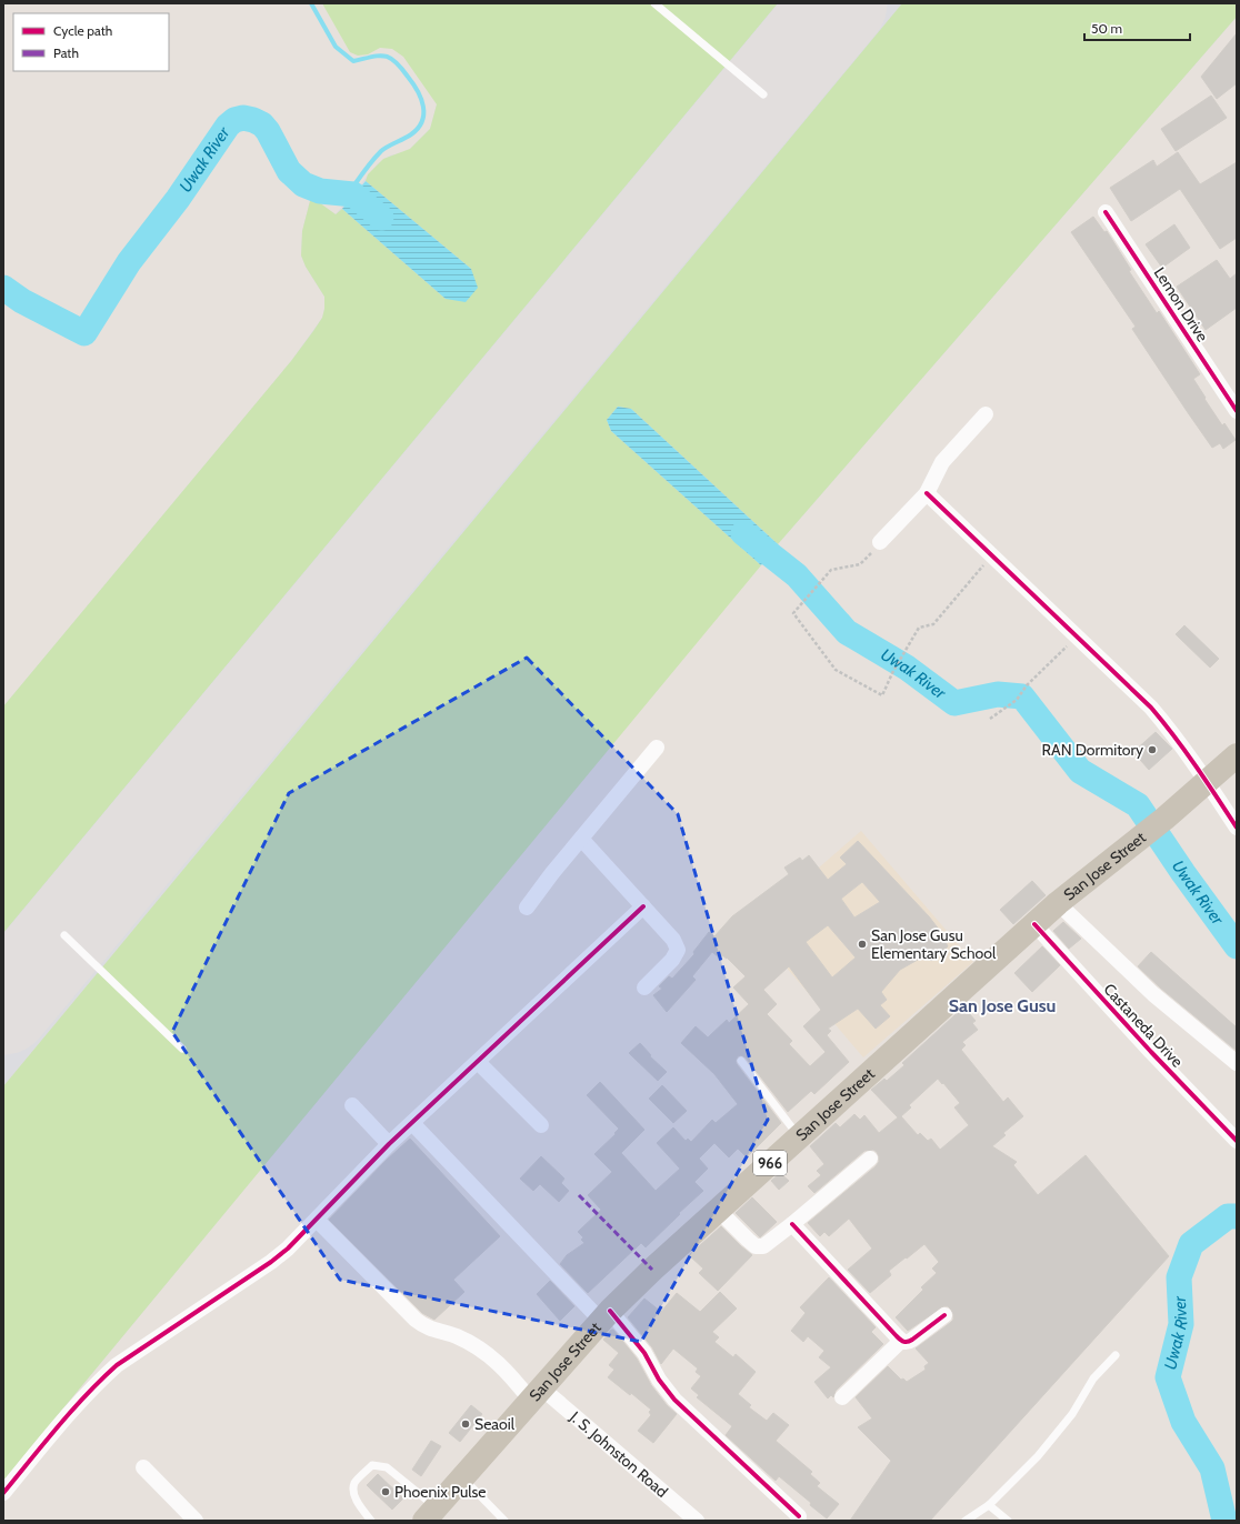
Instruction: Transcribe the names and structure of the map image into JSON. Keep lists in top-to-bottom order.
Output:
{
  "streets": {
    "main road": ["San Jose Street", "966"],
    "street": ["Lemon Drive", "Castaneda Drive", "J. S. Johnston Road"]
  },
  "crossings": [
    ["San Jose Street", "Castaneda Drive"],
    ["San Jose Street", "J. S. Johnston Road"]
  ],
  "districts": ["San Jose Gusu"],
  "water": ["Uwak River"],
  "places": [
    "RAN Dormitory",
    "San Jose Gusu Elementary School",
    "Seaoil",
    "Phoenix Pulse"
  ],
  "legend": ["Cycle path", "Path"],
  "scale_bar": "50 m"
}
